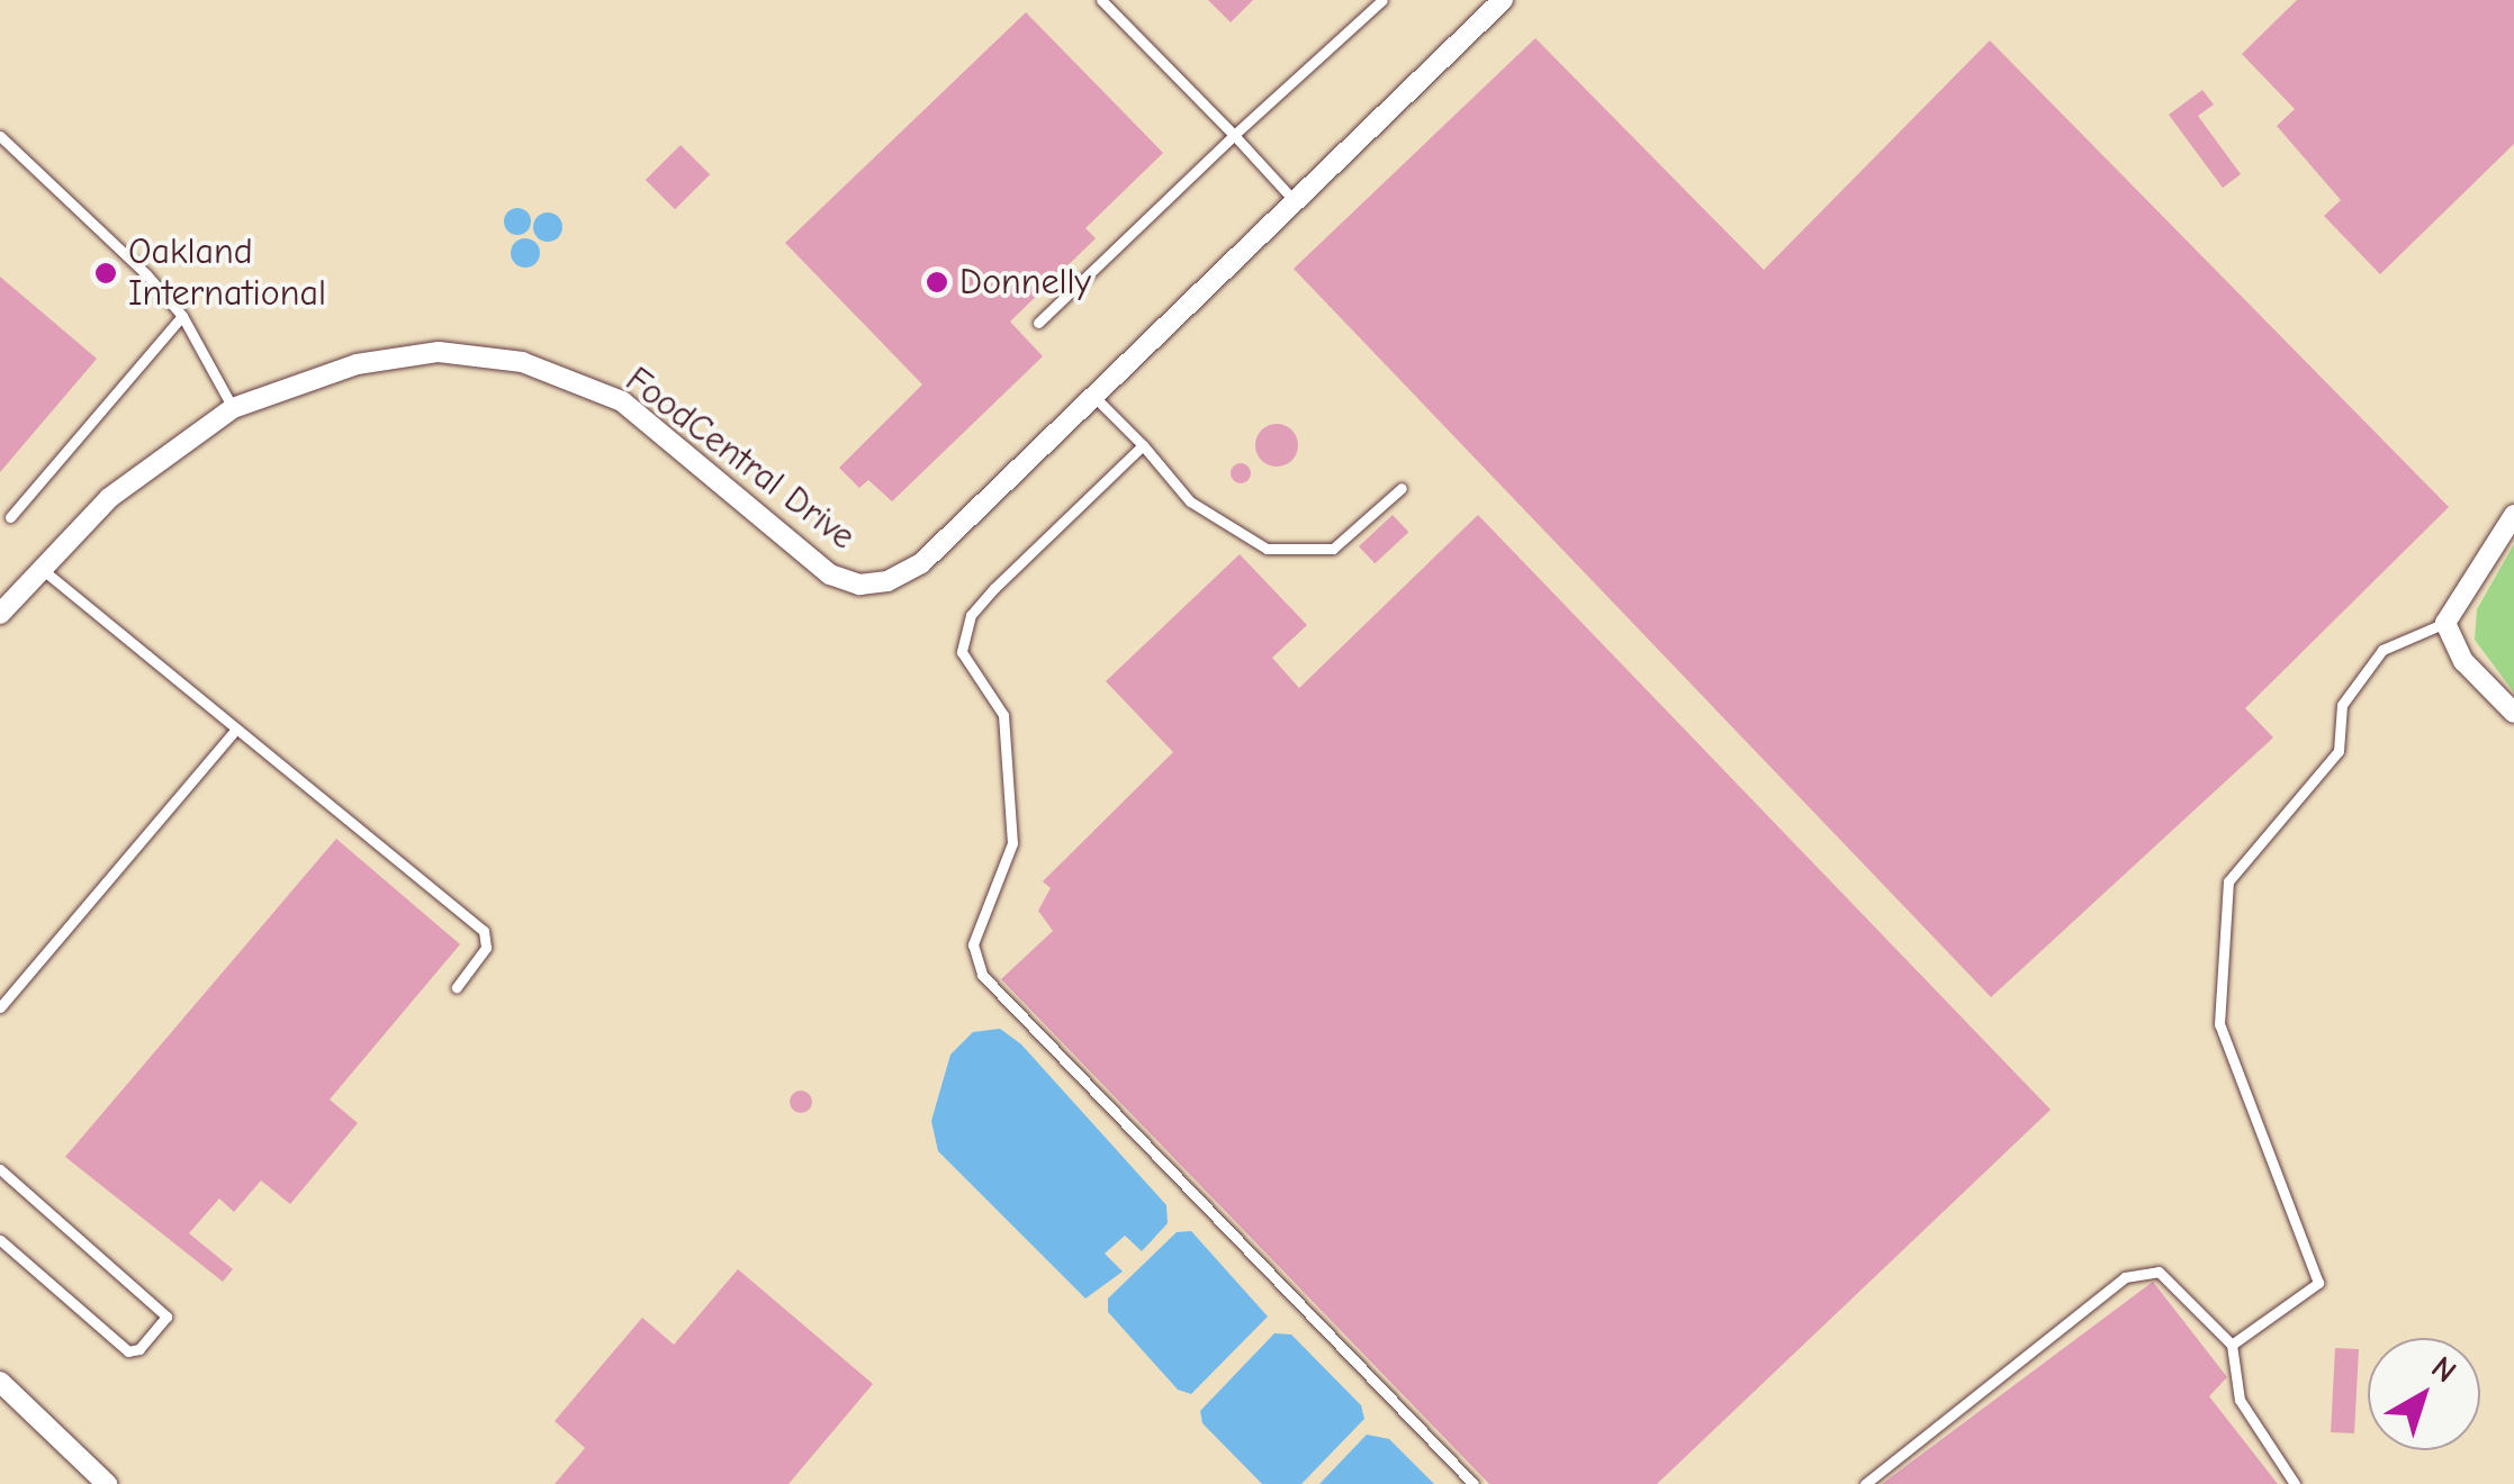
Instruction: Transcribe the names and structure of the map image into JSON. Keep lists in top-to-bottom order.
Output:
{
  "streets": {
    "street": ["FoodCentral Drive"]
  },
  "places": ["Oakland International", "Donnelly"],
  "north": "top right"
}
